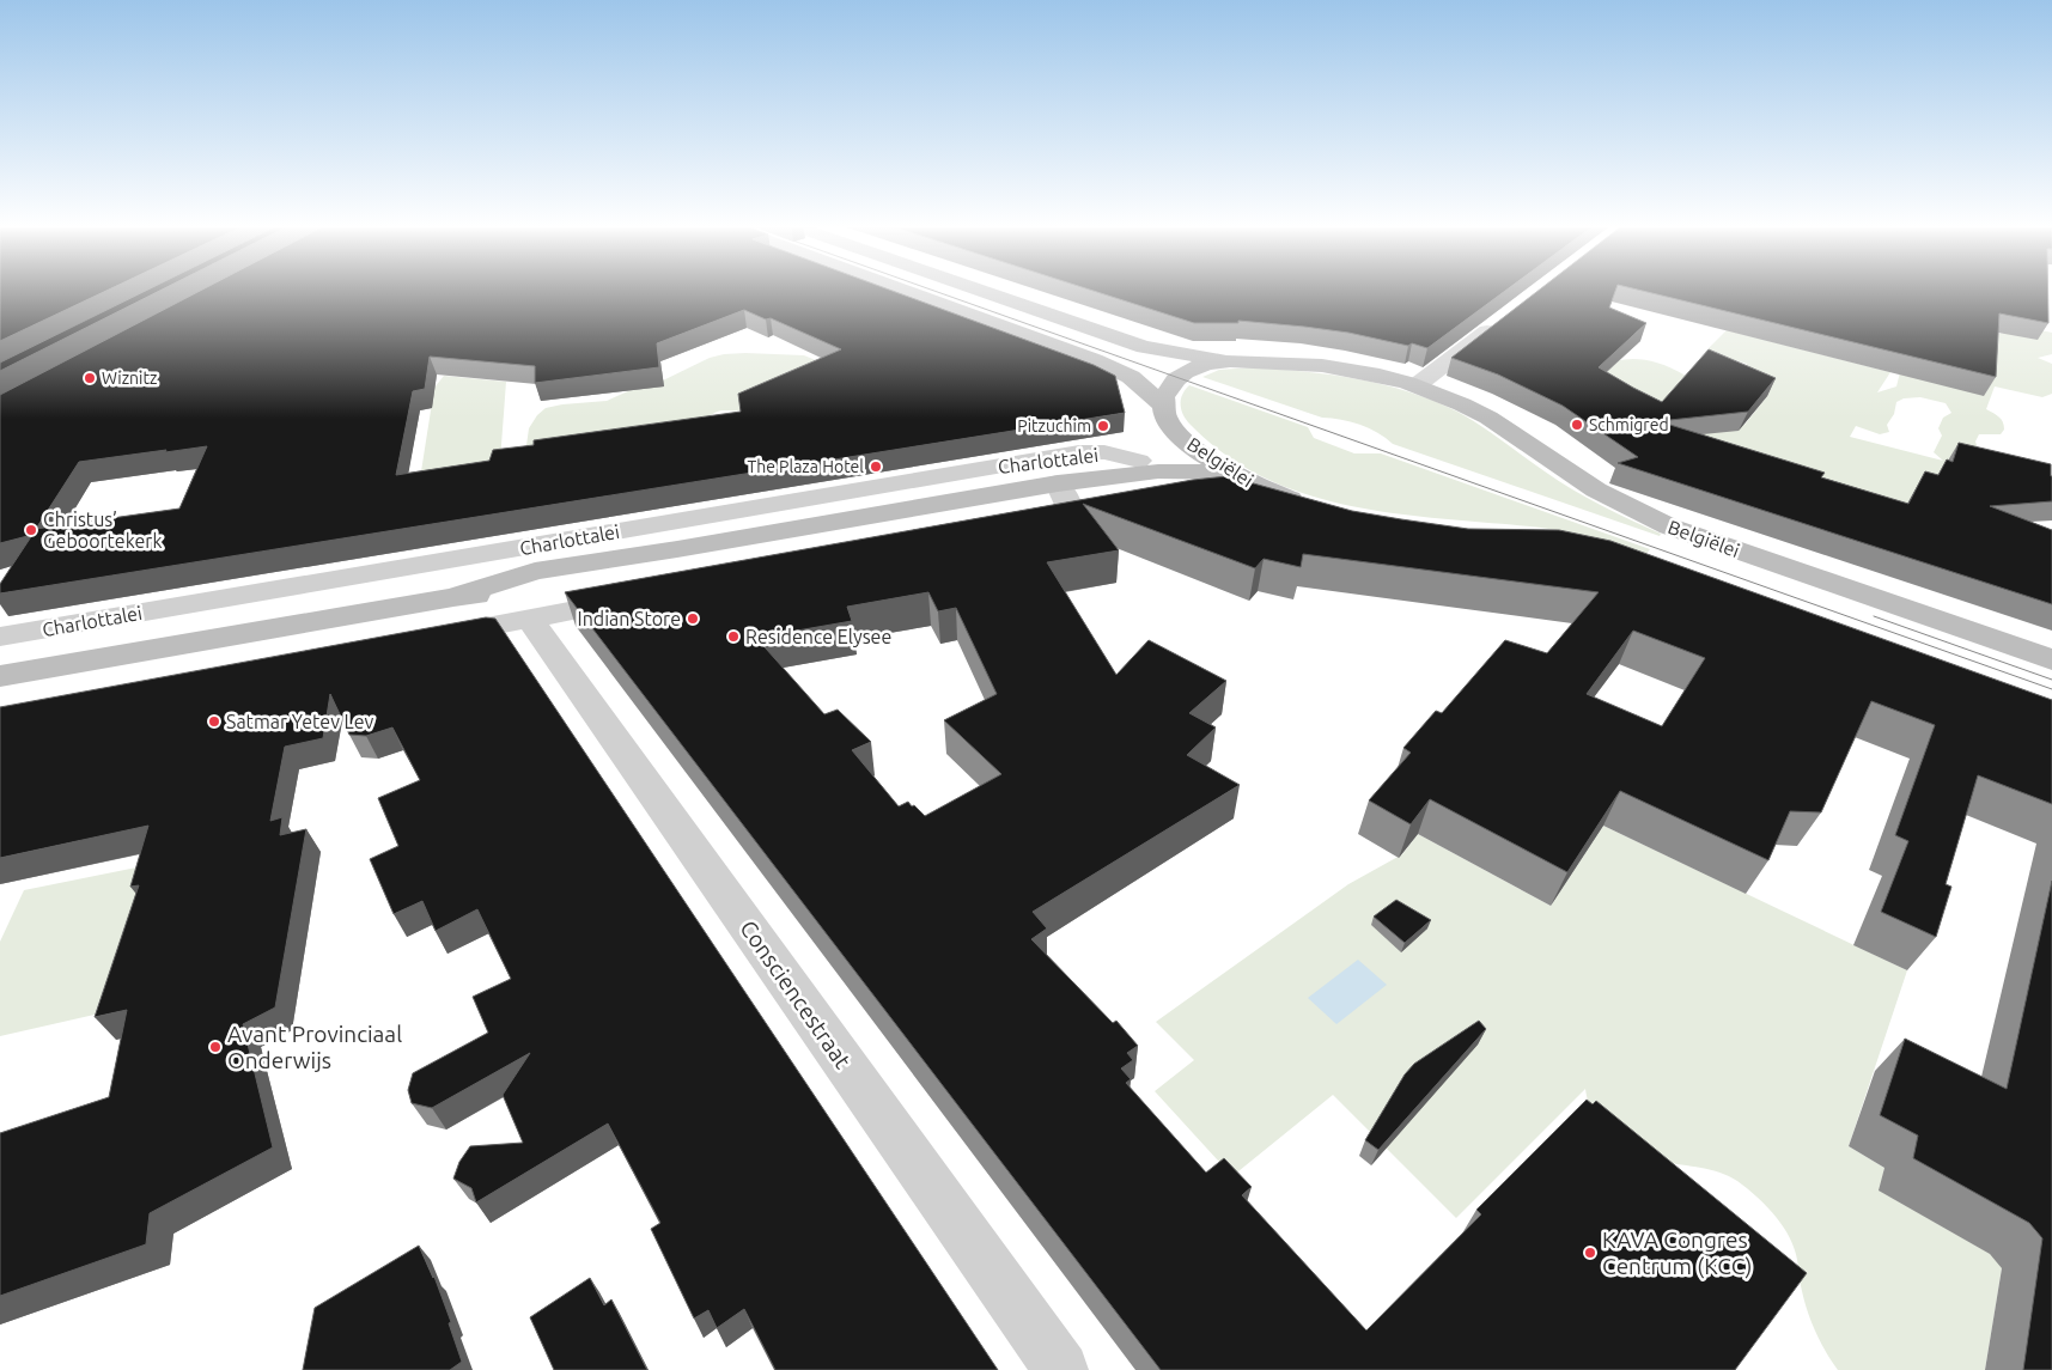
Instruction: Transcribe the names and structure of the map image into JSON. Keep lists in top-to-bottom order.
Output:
{
  "streets": {
    "street": ["Charlottalei", "Belgiëlei", "Consciencestraat"]
  },
  "crossings": [
    ["Charlottalei", "Belgiëlei"]
  ],
  "places": [
    "Wiznitz",
    "Schmigred",
    "Pitzuchim",
    "The Plaza Hotel",
    "Christus’ Geboortekerk",
    "Indian Store",
    "Residence Elysee",
    "Satmar Yetev Lev",
    "Avant Provinciaal Onderwijs",
    "KAVA Congres Centrum (KCC)"
  ]
}
